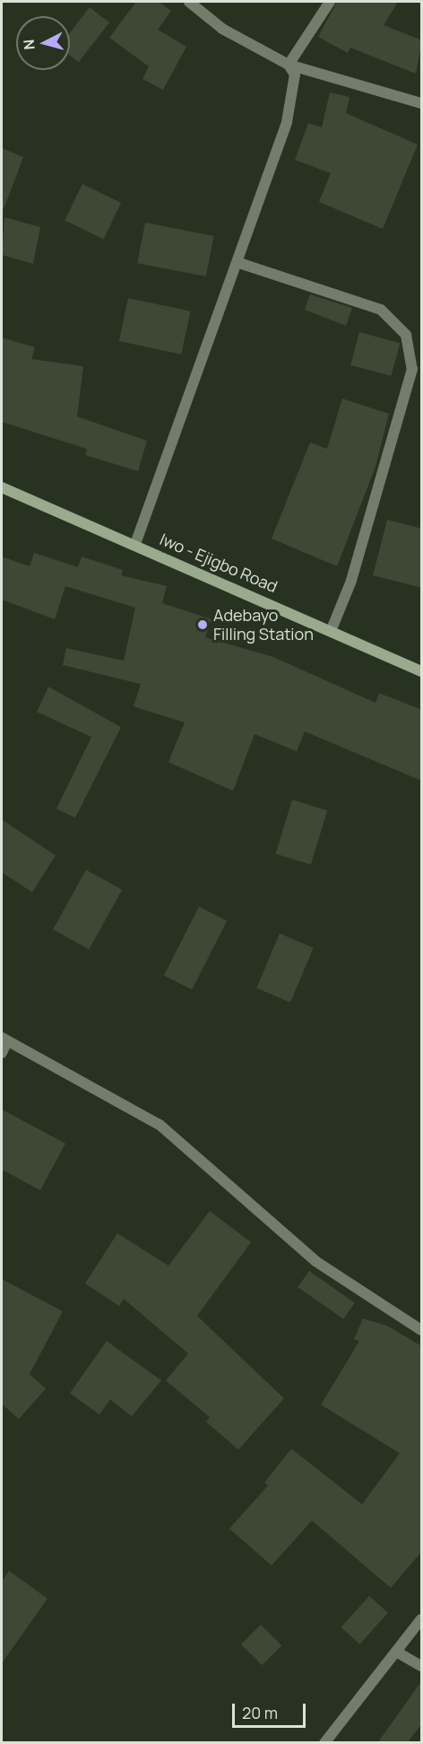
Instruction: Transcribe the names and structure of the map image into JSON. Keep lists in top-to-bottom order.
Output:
{
  "streets": {
    "main road": ["Iwo - Ejigbo Road"]
  },
  "places": ["Adebayo Filling Station"],
  "scale_bar": "20 m",
  "north": "left"
}
